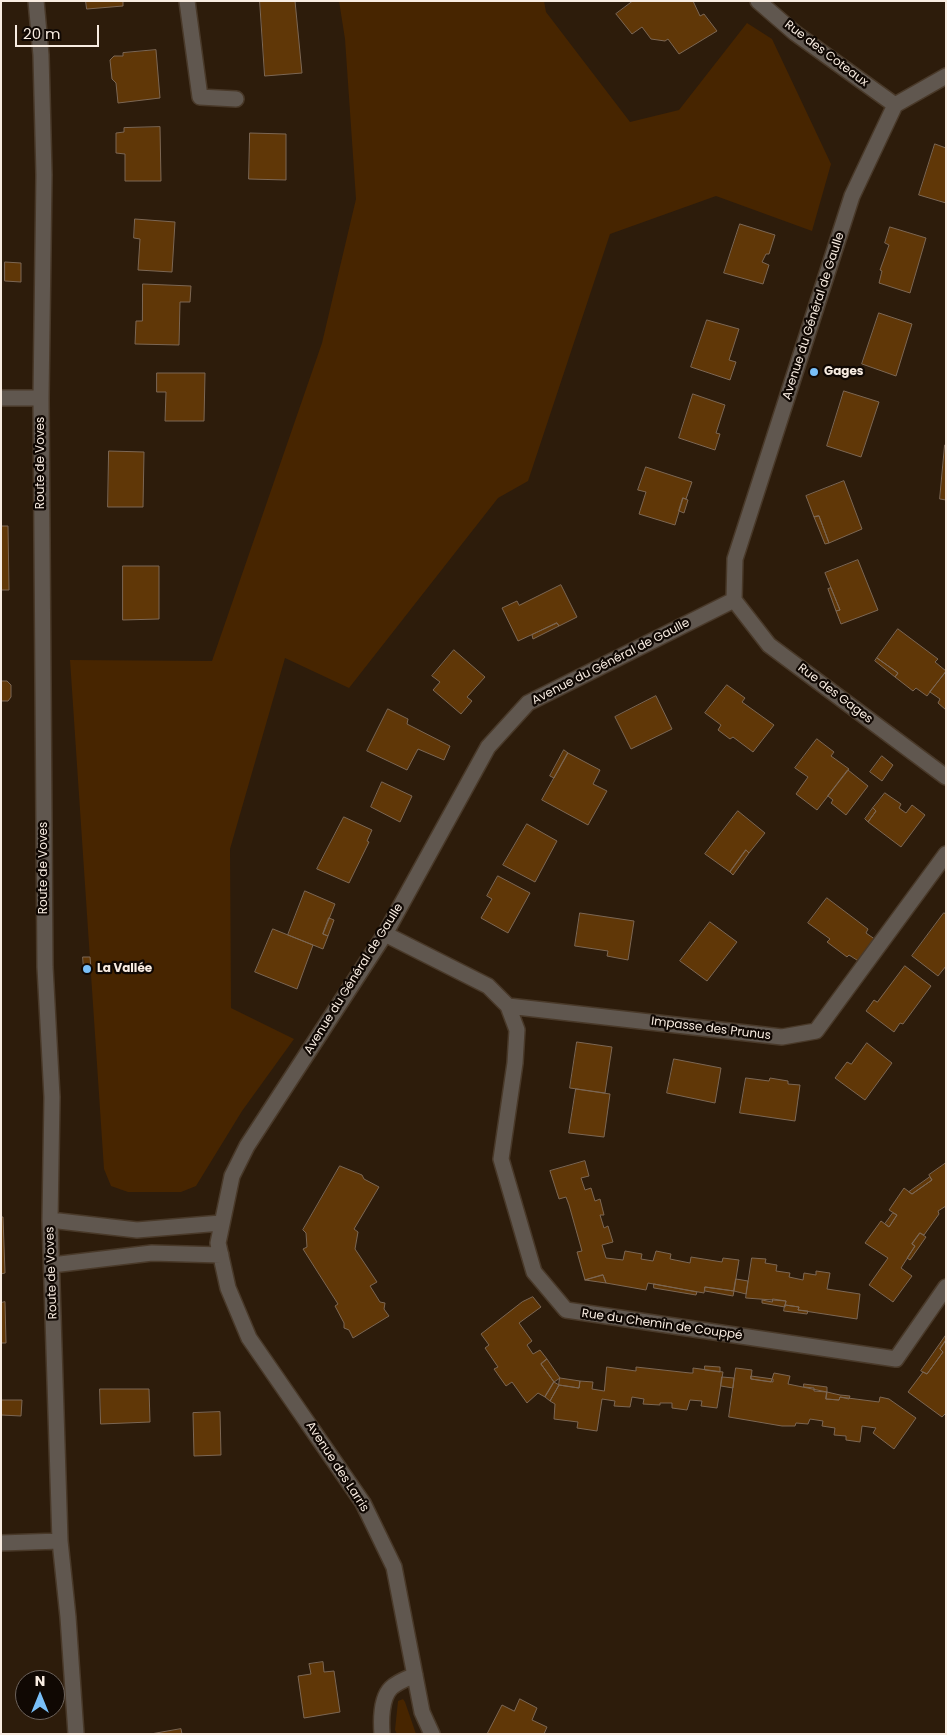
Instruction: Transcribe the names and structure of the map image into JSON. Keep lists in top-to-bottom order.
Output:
{
  "streets": {
    "street": [
      "Rue des Coteaux",
      "Avenue du Général de Gaulle",
      "Route de Voves",
      "Rue des Gages",
      "Impasse des Prunus",
      "Rue du Chemin de Couppé",
      "Avenue des Larris"
    ]
  },
  "crossings": [
    ["Rue des Coteaux", "Avenue du Général de Gaulle"],
    ["Avenue du Général de Gaulle", "Rue des Gages"],
    ["Avenue du Général de Gaulle", "Rue du Chemin de Couppé"],
    ["Avenue du Général de Gaulle", "Avenue des Larris"],
    ["Impasse des Prunus", "Rue du Chemin de Couppé"]
  ],
  "places": ["Gages", "La Vallée"],
  "scale_bar": "20 m",
  "north": "top"
}
